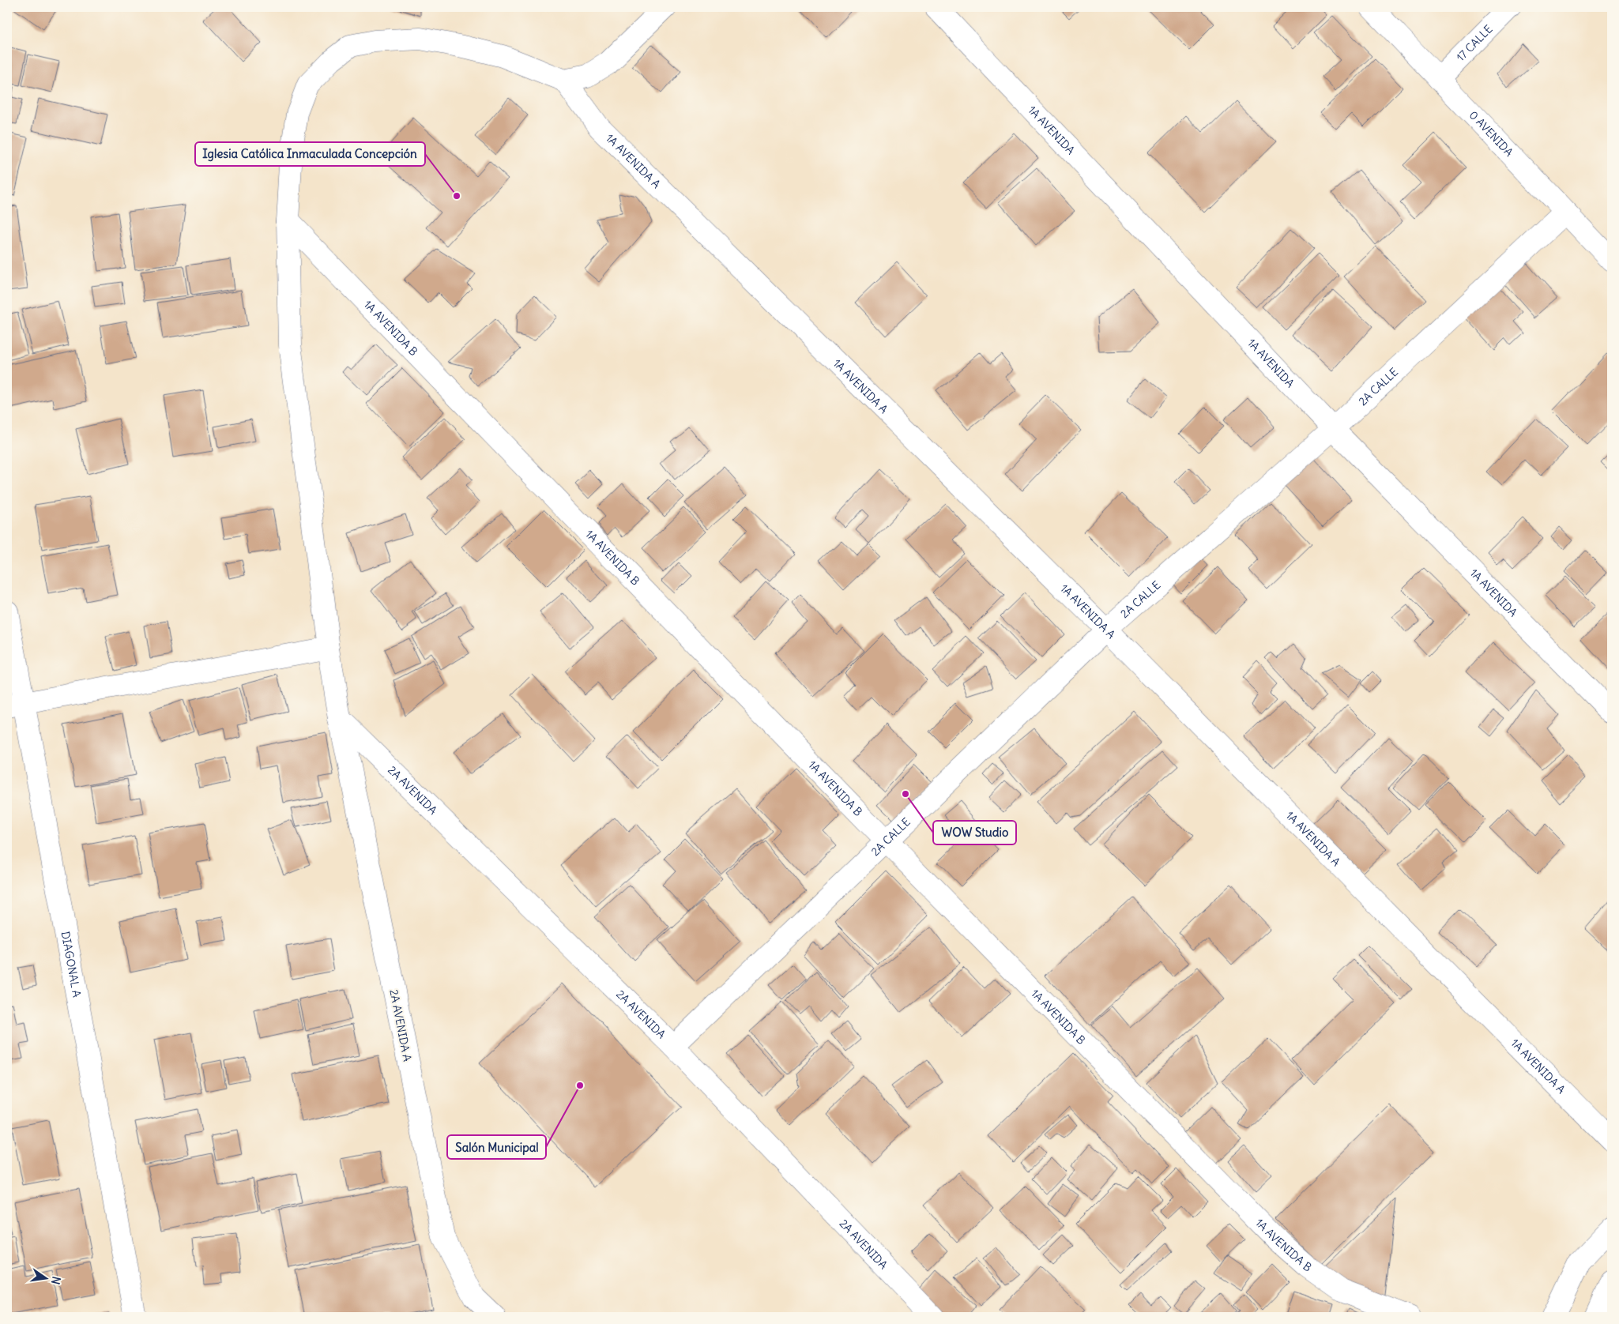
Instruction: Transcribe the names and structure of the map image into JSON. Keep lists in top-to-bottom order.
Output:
{
  "streets": {
    "street": [
      "17 CALLE",
      "1A AVENIDA",
      "0 AVENIDA",
      "1A AVENIDA A",
      "1A AVENIDA B",
      "2A CALLE",
      "2A AVENIDA",
      "DIAGONAL A",
      "2A AVENIDA A"
    ]
  },
  "crossings": [
    ["17 CALLE", "0 AVENIDA"],
    ["1A AVENIDA", "2A CALLE"],
    ["0 AVENIDA", "2A CALLE"],
    ["1A AVENIDA A", "2A CALLE"],
    ["1A AVENIDA A", "2A AVENIDA A"],
    ["1A AVENIDA B", "2A CALLE"],
    ["1A AVENIDA B", "2A AVENIDA A"],
    ["2A CALLE", "2A AVENIDA"],
    ["2A AVENIDA", "2A AVENIDA A"]
  ],
  "places": ["Iglesia Católica Inmaculada Concepción", "WOW Studio", "Salón Municipal"],
  "north": "right"
}
